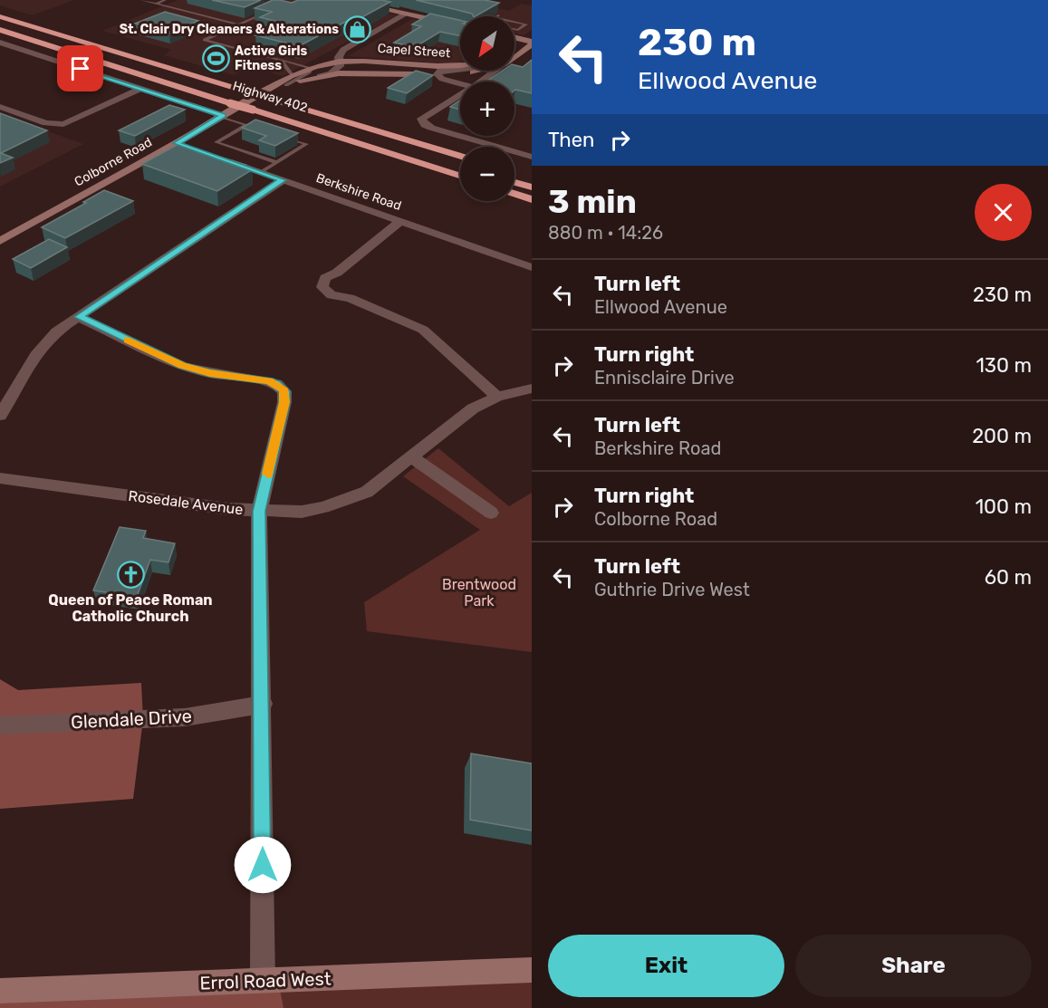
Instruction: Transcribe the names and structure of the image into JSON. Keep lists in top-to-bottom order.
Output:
{
  "streets": {
    "highway": ["Highway 402"],
    "street": [
      "Capel Street",
      "Colborne Road",
      "Berkshire Road",
      "Rosedale Avenue",
      "Glendale Drive",
      "Errol Road West"
    ]
  },
  "crossings": [
    ["Capel Street", "Colborne Road"],
    ["Highway 402", "Colborne Road"]
  ],
  "parks": ["Brentwood Park"],
  "places": {
    "shop": ["St. Clair Dry Cleaners & Alterations"],
    "sports": ["Active Girls Fitness"],
    "church": ["Queen of Peace Roman Catholic Church"]
  },
  "north": "bottom left",
  "page": {
    "turn": ["230 m", "Ellwood Avenue"],
    "map_buttons": ["+", "−"],
    "then": "Then",
    "heading": ["3 min", "880 m · 14:26"],
    "list": [
      {
        "name": "Turn left",
        "note": "Ellwood Avenue",
        "value": "230 m"
      },
      {
        "name": "Turn right",
        "note": "Ennisclaire Drive",
        "value": "130 m"
      },
      {
        "name": "Turn left",
        "note": "Berkshire Road",
        "value": "200 m"
      },
      {
        "name": "Turn right",
        "note": "Colborne Road",
        "value": "100 m"
      },
      {
        "name": "Turn left",
        "note": "Guthrie Drive West",
        "value": "60 m"
      }
    ],
    "buttons": ["Exit", "Share"]
  }
}
